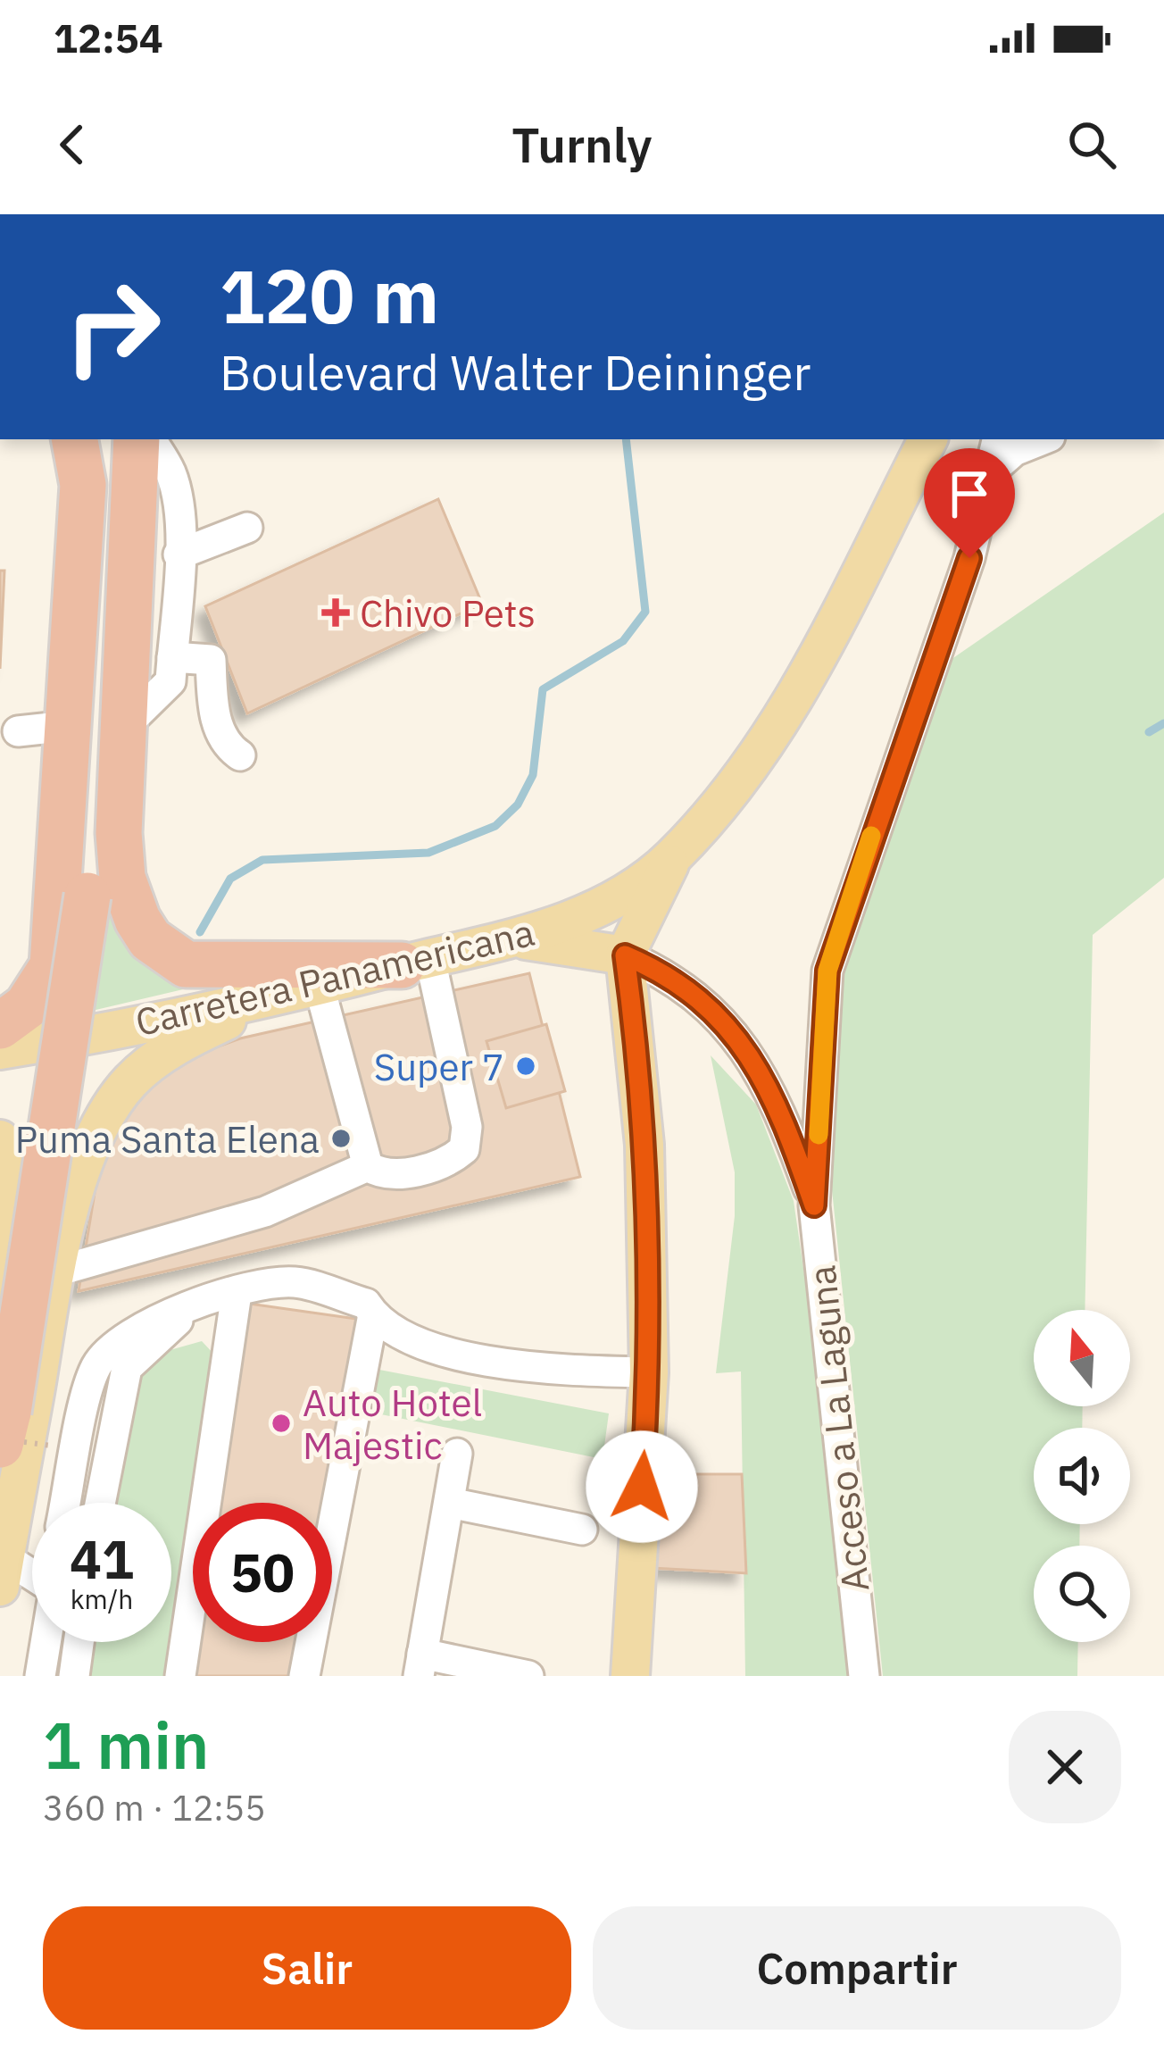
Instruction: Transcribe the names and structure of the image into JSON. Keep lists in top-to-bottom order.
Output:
{
  "streets": {
    "main road": ["Carretera Panamericana"],
    "street": ["Acceso a La Laguna"]
  },
  "places": {
    "health": ["Chivo Pets"],
    "other": ["Super 7", "Puma Santa Elena", "Auto Hotel Majestic"]
  },
  "north": "top",
  "page": {
    "status": "12:54",
    "header": "Turnly",
    "turn": ["120 m", "Boulevard Walter Deininger"],
    "speed": "41 km/h",
    "limit": "50",
    "heading": ["1 min", "360 m · 12:55"],
    "buttons": ["Salir", "Compartir"]
  }
}
